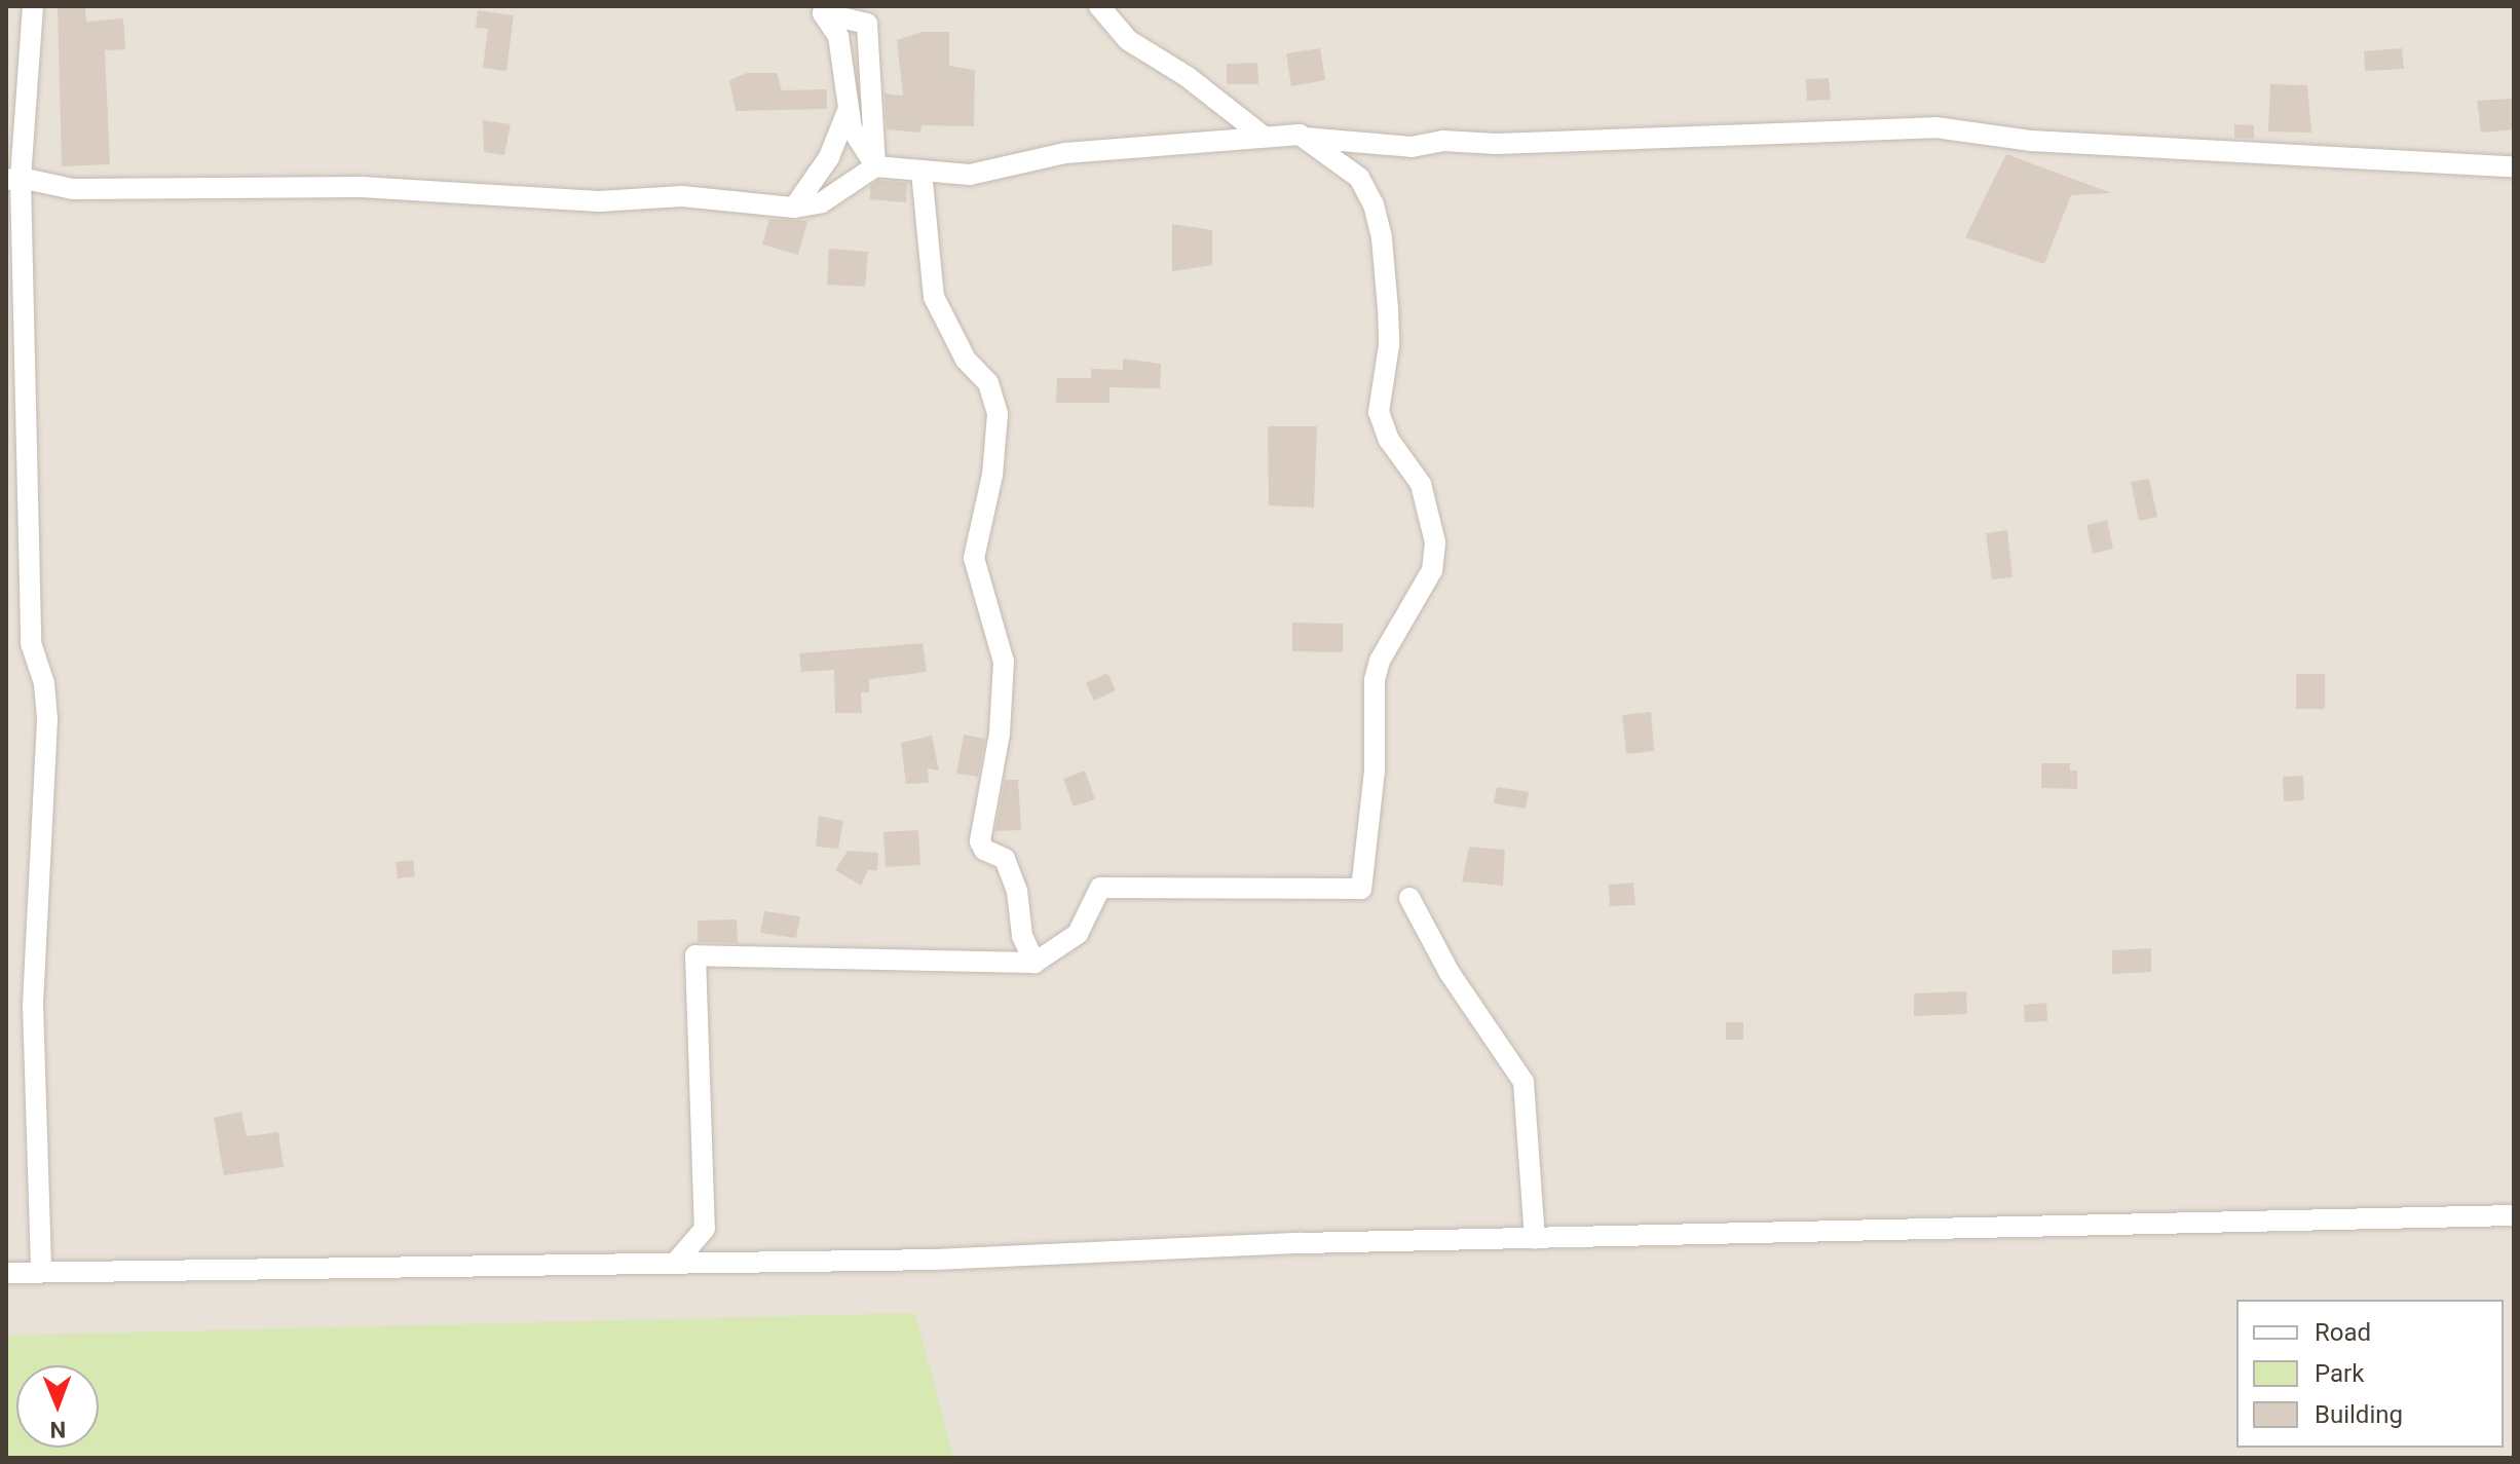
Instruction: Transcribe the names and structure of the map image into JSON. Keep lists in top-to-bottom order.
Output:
{
  "legend": ["Road", "Park", "Building"],
  "north": "bottom"
}
